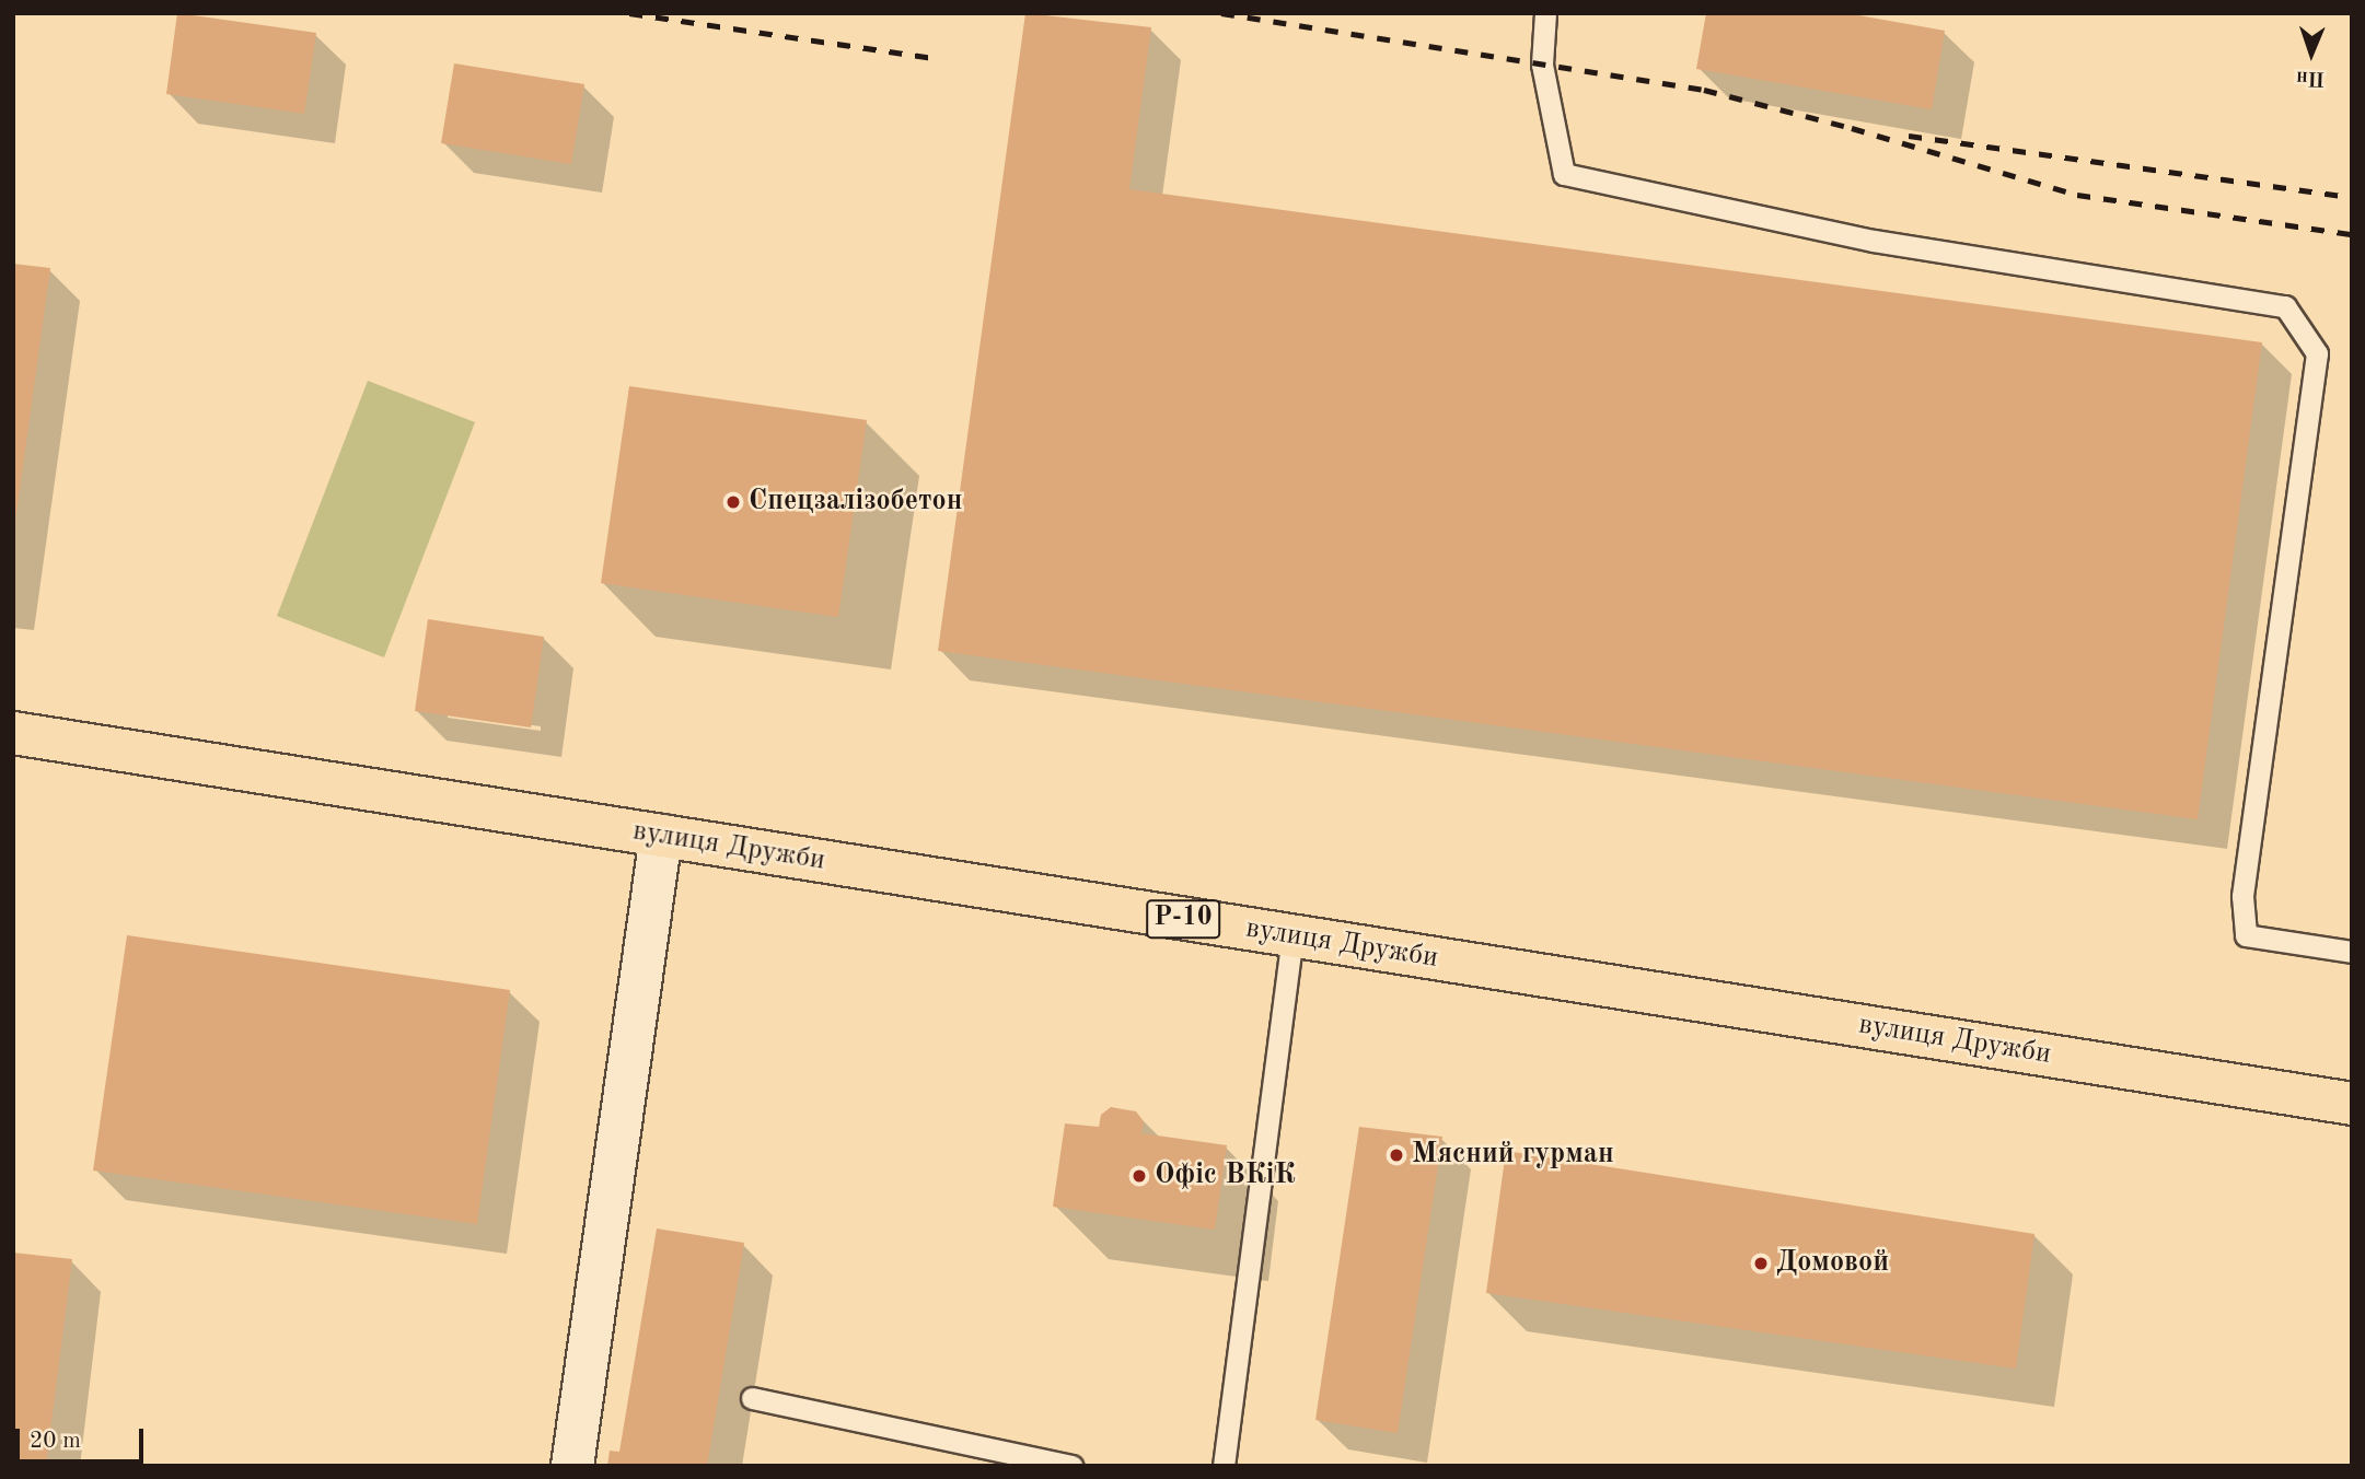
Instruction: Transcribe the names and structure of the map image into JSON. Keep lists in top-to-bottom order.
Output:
{
  "streets": {
    "main road": ["вулиця Дружби", "Р-10"]
  },
  "places": [
    "Спецзалізобетон",
    "Мясний гурман",
    "Офіс ВКіК",
    "Домовой"
  ],
  "scale_bar": "20 m",
  "north": "bottom"
}
